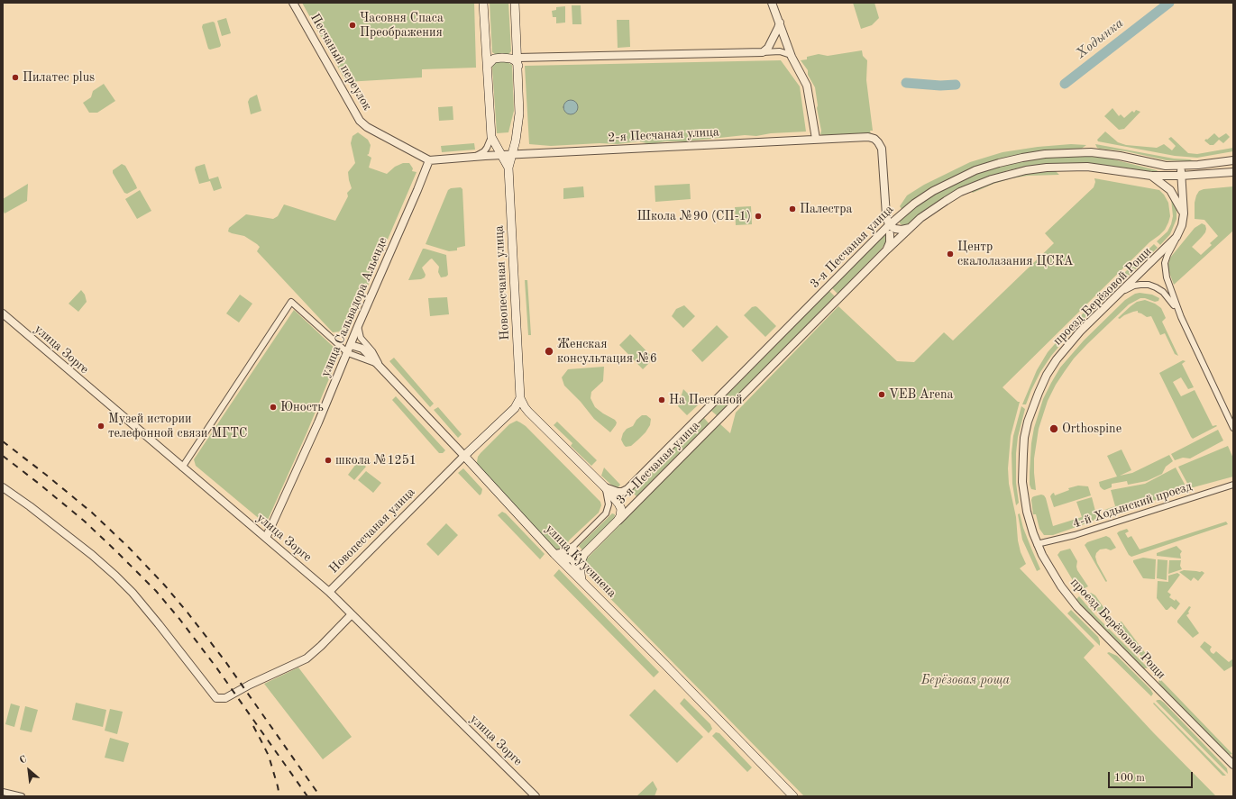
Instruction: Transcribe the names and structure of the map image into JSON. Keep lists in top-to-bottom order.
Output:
{
  "streets": {
    "main road": ["Новопесчаная улица", "улица Куусинена"],
    "street": [
      "Песчаный переулок",
      "2-я Песчаная улица",
      "3-я Песчаная улица",
      "проезд Берёзовой Рощи",
      "улица Сальвадора Альенде",
      "улица Зорге",
      "4-й Ходынский проезд"
    ]
  },
  "crossings": [
    ["Песчаный переулок", "улица Сальвадора Альенде"],
    ["2-я Песчаная улица", "Новопесчаная улица"],
    ["3-я Песчаная улица", "проезд Берёзовой Рощи"],
    ["Новопесчаная улица", "улица Зорге"],
    ["Новопесчаная улица", "улица Куусинена"],
    ["проезд Берёзовой Рощи", "4-й Ходынский проезд"],
    ["улица Сальвадора Альенде", "улица Зорге"],
    ["улица Сальвадора Альенде", "улица Куусинена"]
  ],
  "water": ["Ходынка"],
  "parks": ["Берёзовая роща"],
  "places": [
    "Часовня Спаса Преображения",
    "Пилатес plus",
    "Палестра",
    "Школа №90 (СП-1)",
    "Центр скалолазания ЦСКА",
    "Женская консультация №6",
    "VEB Arena",
    "На Песчаной",
    "Юность",
    "Музей истории телефонной связи МГТС",
    "Orthospine",
    "школа №1251"
  ],
  "scale_bar": "100 m",
  "north": "top left"
}
